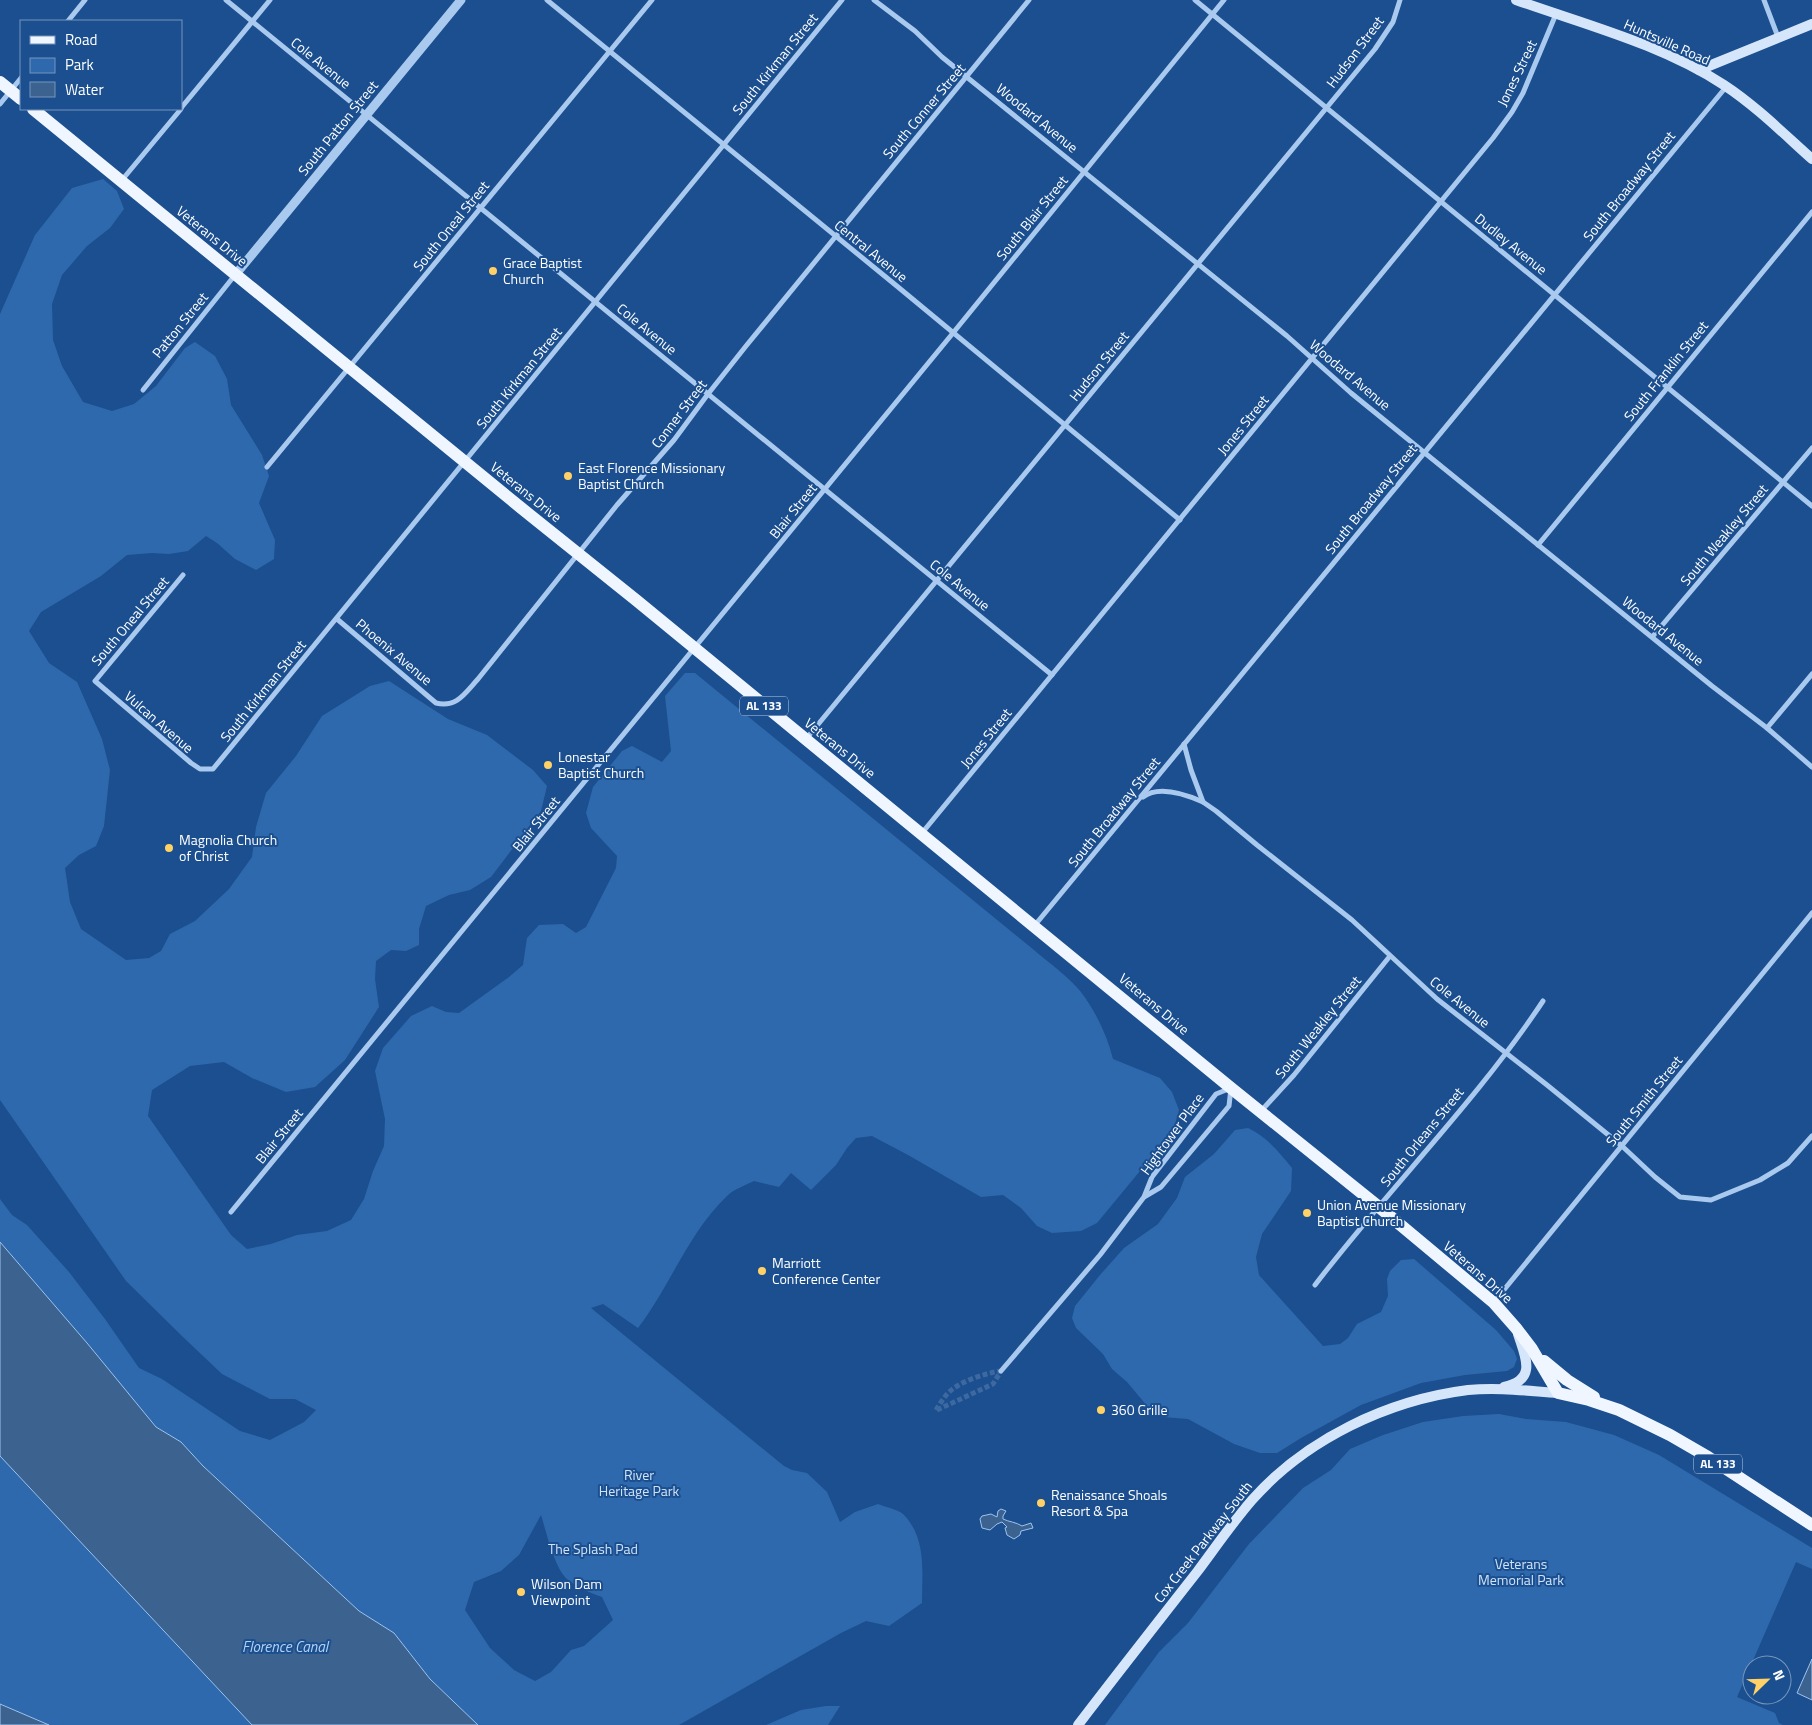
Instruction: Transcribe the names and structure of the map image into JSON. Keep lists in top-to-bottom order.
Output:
{
  "streets": {
    "main road": [
      "Huntsville Road",
      "Veterans Drive",
      "AL 133",
      "Cox Creek Parkway South"
    ],
    "street": [
      "Hudson Street",
      "Cole Avenue",
      "South Kirkman Street",
      "Jones Street",
      "South Conner Street",
      "Woodard Avenue",
      "South Patton Street",
      "South Broadway Street",
      "South Blair Street",
      "South Oneal Street",
      "Dudley Avenue",
      "Central Avenue",
      "Patton Street",
      "South Franklin Street",
      "Conner Street",
      "Blair Street",
      "South Weakley Street",
      "Phoenix Avenue",
      "Vulcan Avenue",
      "South Smith Street",
      "Hightower Place",
      "South Orleans Street"
    ]
  },
  "crossings": [
    ["Huntsville Road", "Jones Street"],
    ["Huntsville Road", "South Broadway Street"],
    ["Hudson Street", "Cole Avenue"],
    ["Hudson Street", "Woodard Avenue"],
    ["Hudson Street", "Veterans Drive"],
    ["Hudson Street", "Dudley Avenue"],
    ["Hudson Street", "Central Avenue"],
    ["Cole Avenue", "South Kirkman Street"],
    ["Cole Avenue", "Jones Street"],
    ["Cole Avenue", "South Patton Street"],
    ["Cole Avenue", "South Broadway Street"],
    ["Cole Avenue", "South Oneal Street"],
    ["Cole Avenue", "Conner Street"],
    ["Cole Avenue", "Blair Street"],
    ["Cole Avenue", "South Weakley Street"],
    ["Cole Avenue", "South Smith Street"],
    ["Cole Avenue", "South Orleans Street"],
    ["South Kirkman Street", "Veterans Drive"],
    ["South Kirkman Street", "Central Avenue"],
    ["South Kirkman Street", "Phoenix Avenue"],
    ["South Kirkman Street", "Vulcan Avenue"],
    ["Jones Street", "Woodard Avenue"],
    ["Jones Street", "Veterans Drive"],
    ["Jones Street", "Dudley Avenue"],
    ["Jones Street", "Central Avenue"],
    ["South Conner Street", "Woodard Avenue"],
    ["South Conner Street", "Central Avenue"],
    ["South Conner Street", "Conner Street"],
    ["Woodard Avenue", "South Broadway Street"],
    ["Woodard Avenue", "South Blair Street"],
    ["Woodard Avenue", "South Franklin Street"],
    ["Woodard Avenue", "South Weakley Street"],
    ["South Patton Street", "Veterans Drive"],
    ["South Patton Street", "Patton Street"],
    ["South Broadway Street", "Veterans Drive"],
    ["South Broadway Street", "Dudley Avenue"],
    ["South Blair Street", "Dudley Avenue"],
    ["South Blair Street", "Central Avenue"],
    ["South Blair Street", "Blair Street"],
    ["South Oneal Street", "Veterans Drive"],
    ["South Oneal Street", "Central Avenue"],
    ["South Oneal Street", "Vulcan Avenue"],
    ["Veterans Drive", "Patton Street"],
    ["Veterans Drive", "Conner Street"],
    ["Veterans Drive", "Blair Street"],
    ["Veterans Drive", "South Weakley Street"],
    ["Veterans Drive", "AL 133"],
    ["Veterans Drive", "South Smith Street"],
    ["Veterans Drive", "Hightower Place"],
    ["Veterans Drive", "South Orleans Street"],
    ["Veterans Drive", "Cox Creek Parkway South"],
    ["Dudley Avenue", "South Franklin Street"],
    ["Dudley Avenue", "South Weakley Street"],
    ["Central Avenue", "Conner Street"],
    ["Central Avenue", "Blair Street"],
    ["Conner Street", "Phoenix Avenue"],
    ["AL 133", "Cox Creek Parkway South"]
  ],
  "water": ["Florence Canal"],
  "parks": ["River Heritage Park", "The Splash Pad", "Veterans Memorial Park"],
  "places": [
    "Grace Baptist Church",
    "East Florence Missionary Baptist Church",
    "Lonestar Baptist Church",
    "Magnolia Church of Christ",
    "Union Avenue Missionary Baptist Church",
    "Marriott Conference Center",
    "360 Grille",
    "Renaissance Shoals Resort & Spa",
    "Wilson Dam Viewpoint"
  ],
  "legend": ["Road", "Park", "Water"],
  "north": "top right"
}
